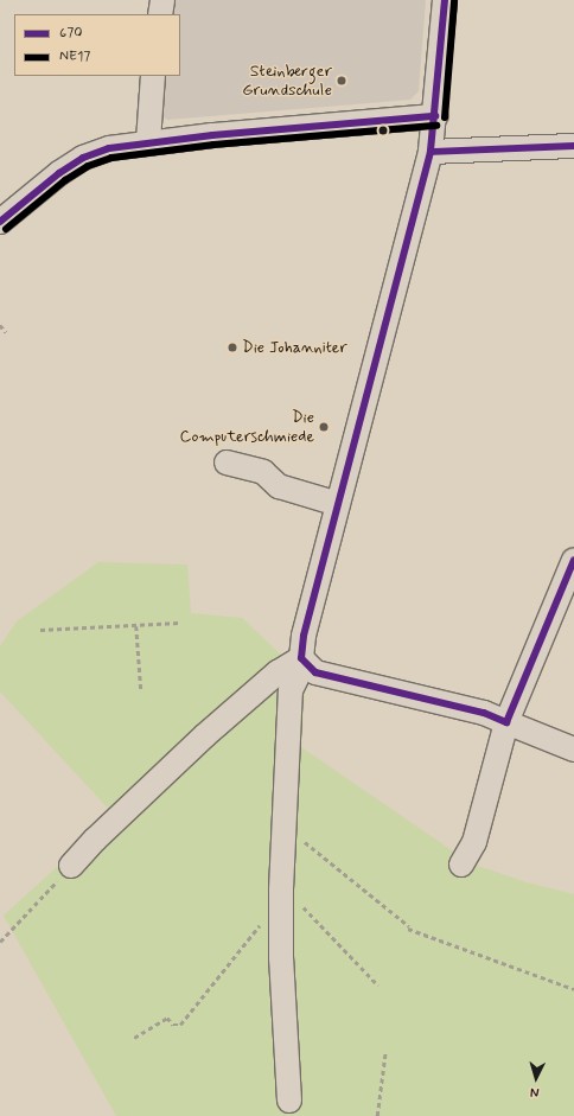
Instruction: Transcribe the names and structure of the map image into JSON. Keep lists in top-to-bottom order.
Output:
{
  "places": ["Steinberger Grundschule", "Die Johanniter", "Die Computerschmiede"],
  "lines": ["transit line 670", "transit line NE17"],
  "legend": ["670", "NE17"],
  "north": "bottom"
}
